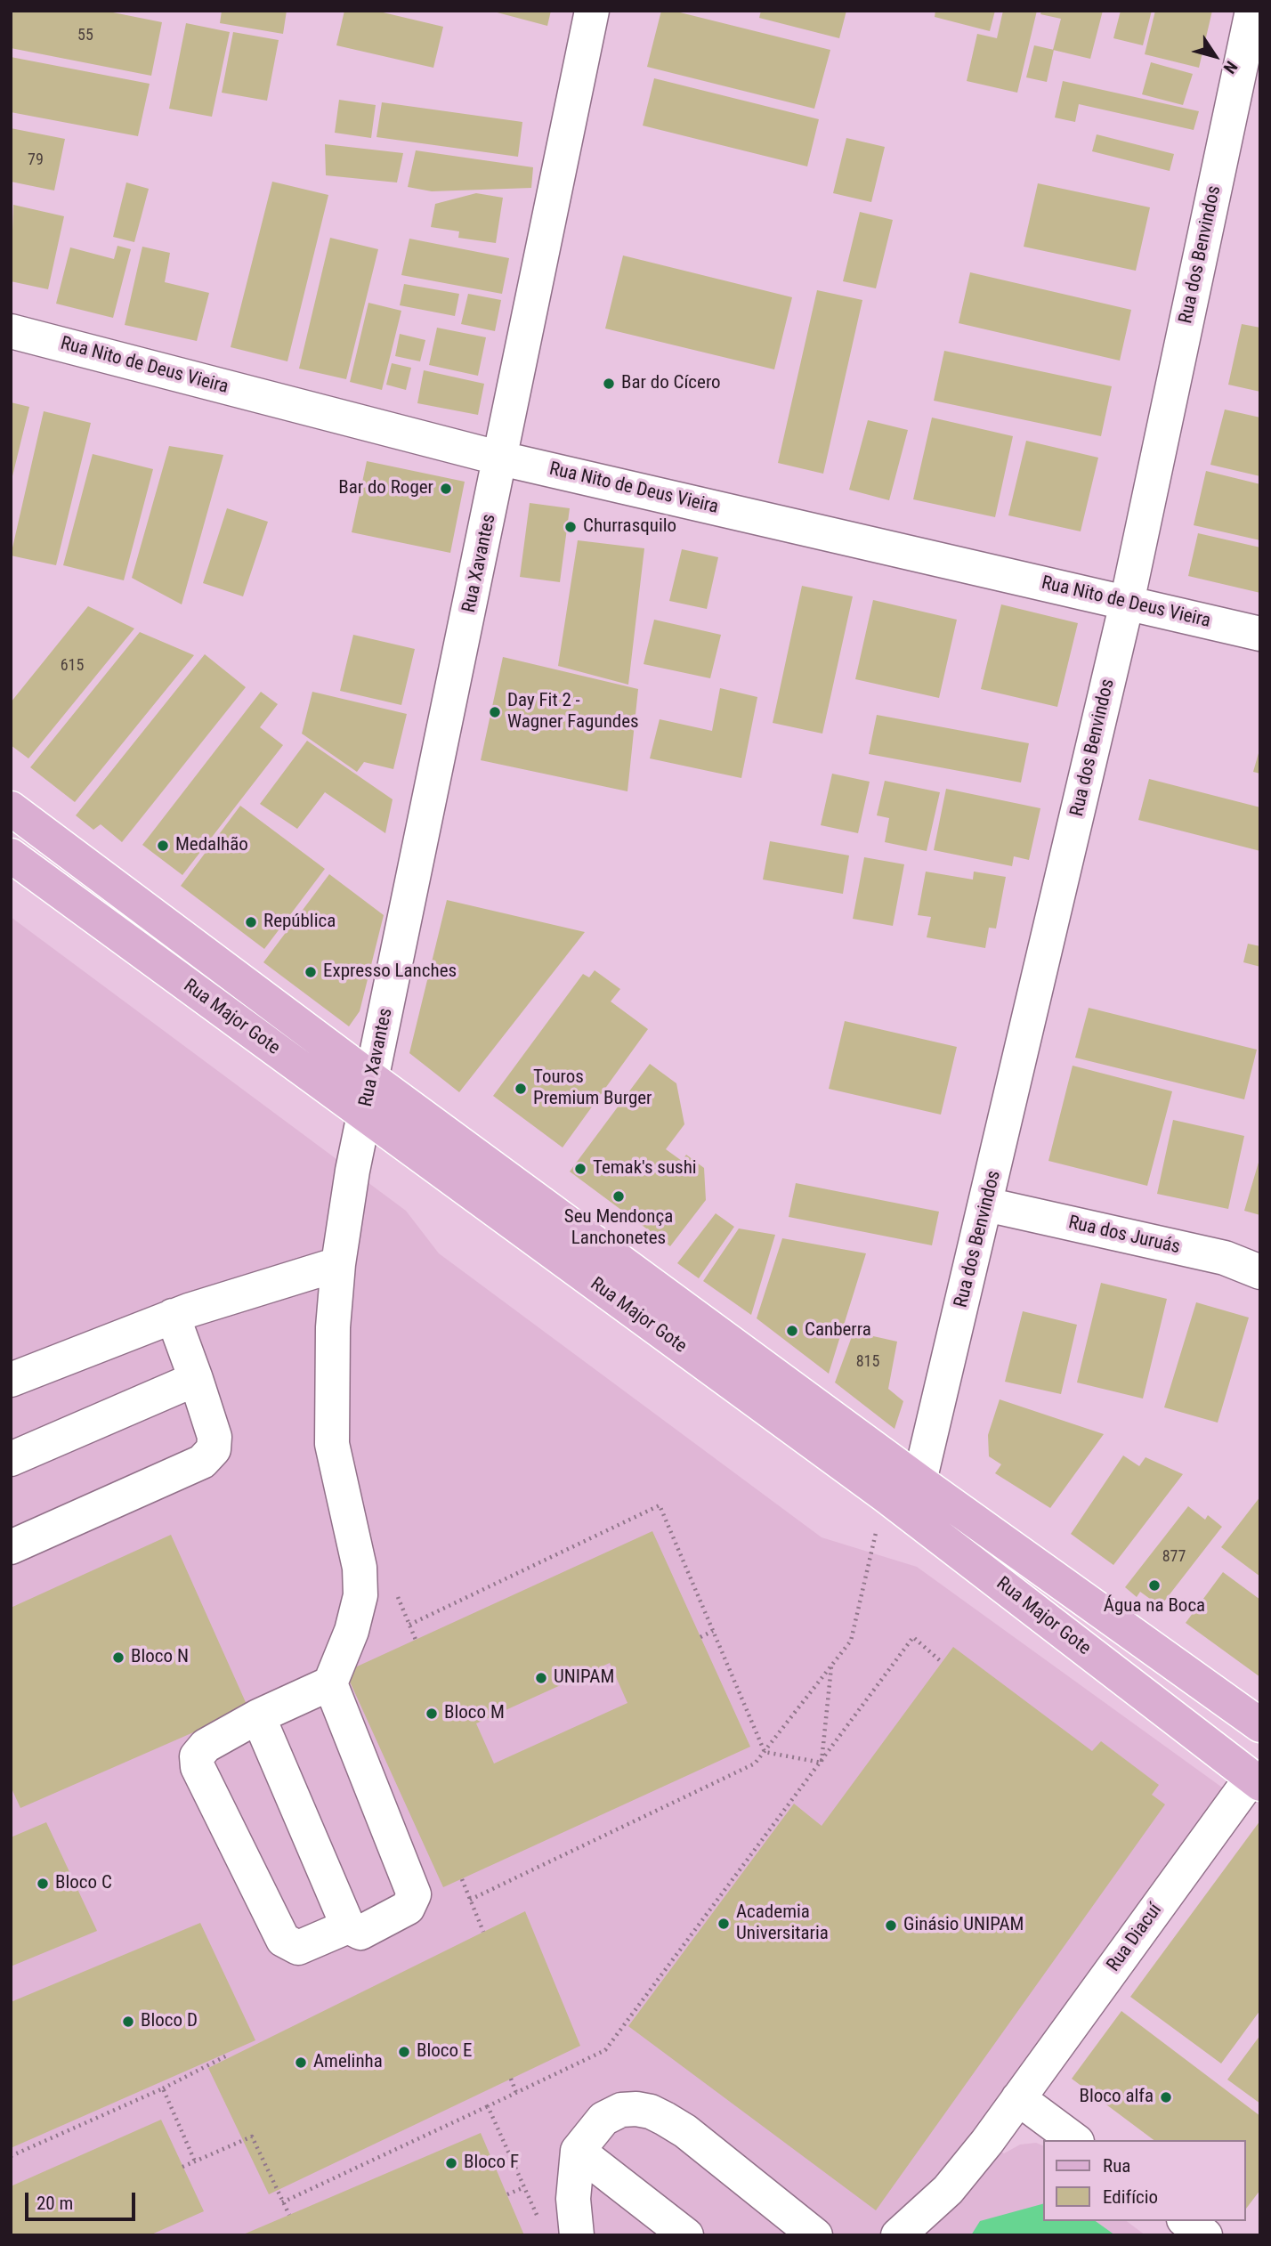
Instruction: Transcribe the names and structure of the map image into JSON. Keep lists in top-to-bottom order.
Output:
{
  "streets": {
    "main road": ["Rua Major Gote"],
    "street": [
      "Rua dos Benvindos",
      "Rua Nito de Deus Vieira",
      "Rua Xavantes",
      "Rua dos Juruás",
      "Rua Diacuí"
    ]
  },
  "crossings": [
    ["Rua dos Benvindos", "Rua Nito de Deus Vieira"],
    ["Rua dos Benvindos", "Rua Major Gote"],
    ["Rua dos Benvindos", "Rua dos Juruás"],
    ["Rua Nito de Deus Vieira", "Rua Xavantes"],
    ["Rua Xavantes", "Rua Major Gote"],
    ["Rua Major Gote", "Rua Diacuí"]
  ],
  "places": [
    "Bar do Cícero",
    "Bar do Roger",
    "Churrasquilo",
    "Day Fit 2 - Wagner Fagundes",
    "Medalhão",
    "República",
    "Expresso Lanches",
    "Touros Premium Burger",
    "Temak's sushi",
    "Seu Mendonça Lanchonetes",
    "Canberra",
    "Água na Boca",
    "Bloco N",
    "UNIPAM",
    "Bloco M",
    "Bloco C",
    "Academia Universitaria",
    "Ginásio UNIPAM",
    "Bloco D",
    "Bloco E",
    "Amelinha",
    "Bloco alfa",
    "Bloco F"
  ],
  "house_numbers": [
    "55",
    "79",
    "615",
    "815",
    "877"
  ],
  "legend": ["Rua", "Edifício"],
  "scale_bar": "20 m",
  "north": "bottom right"
}
